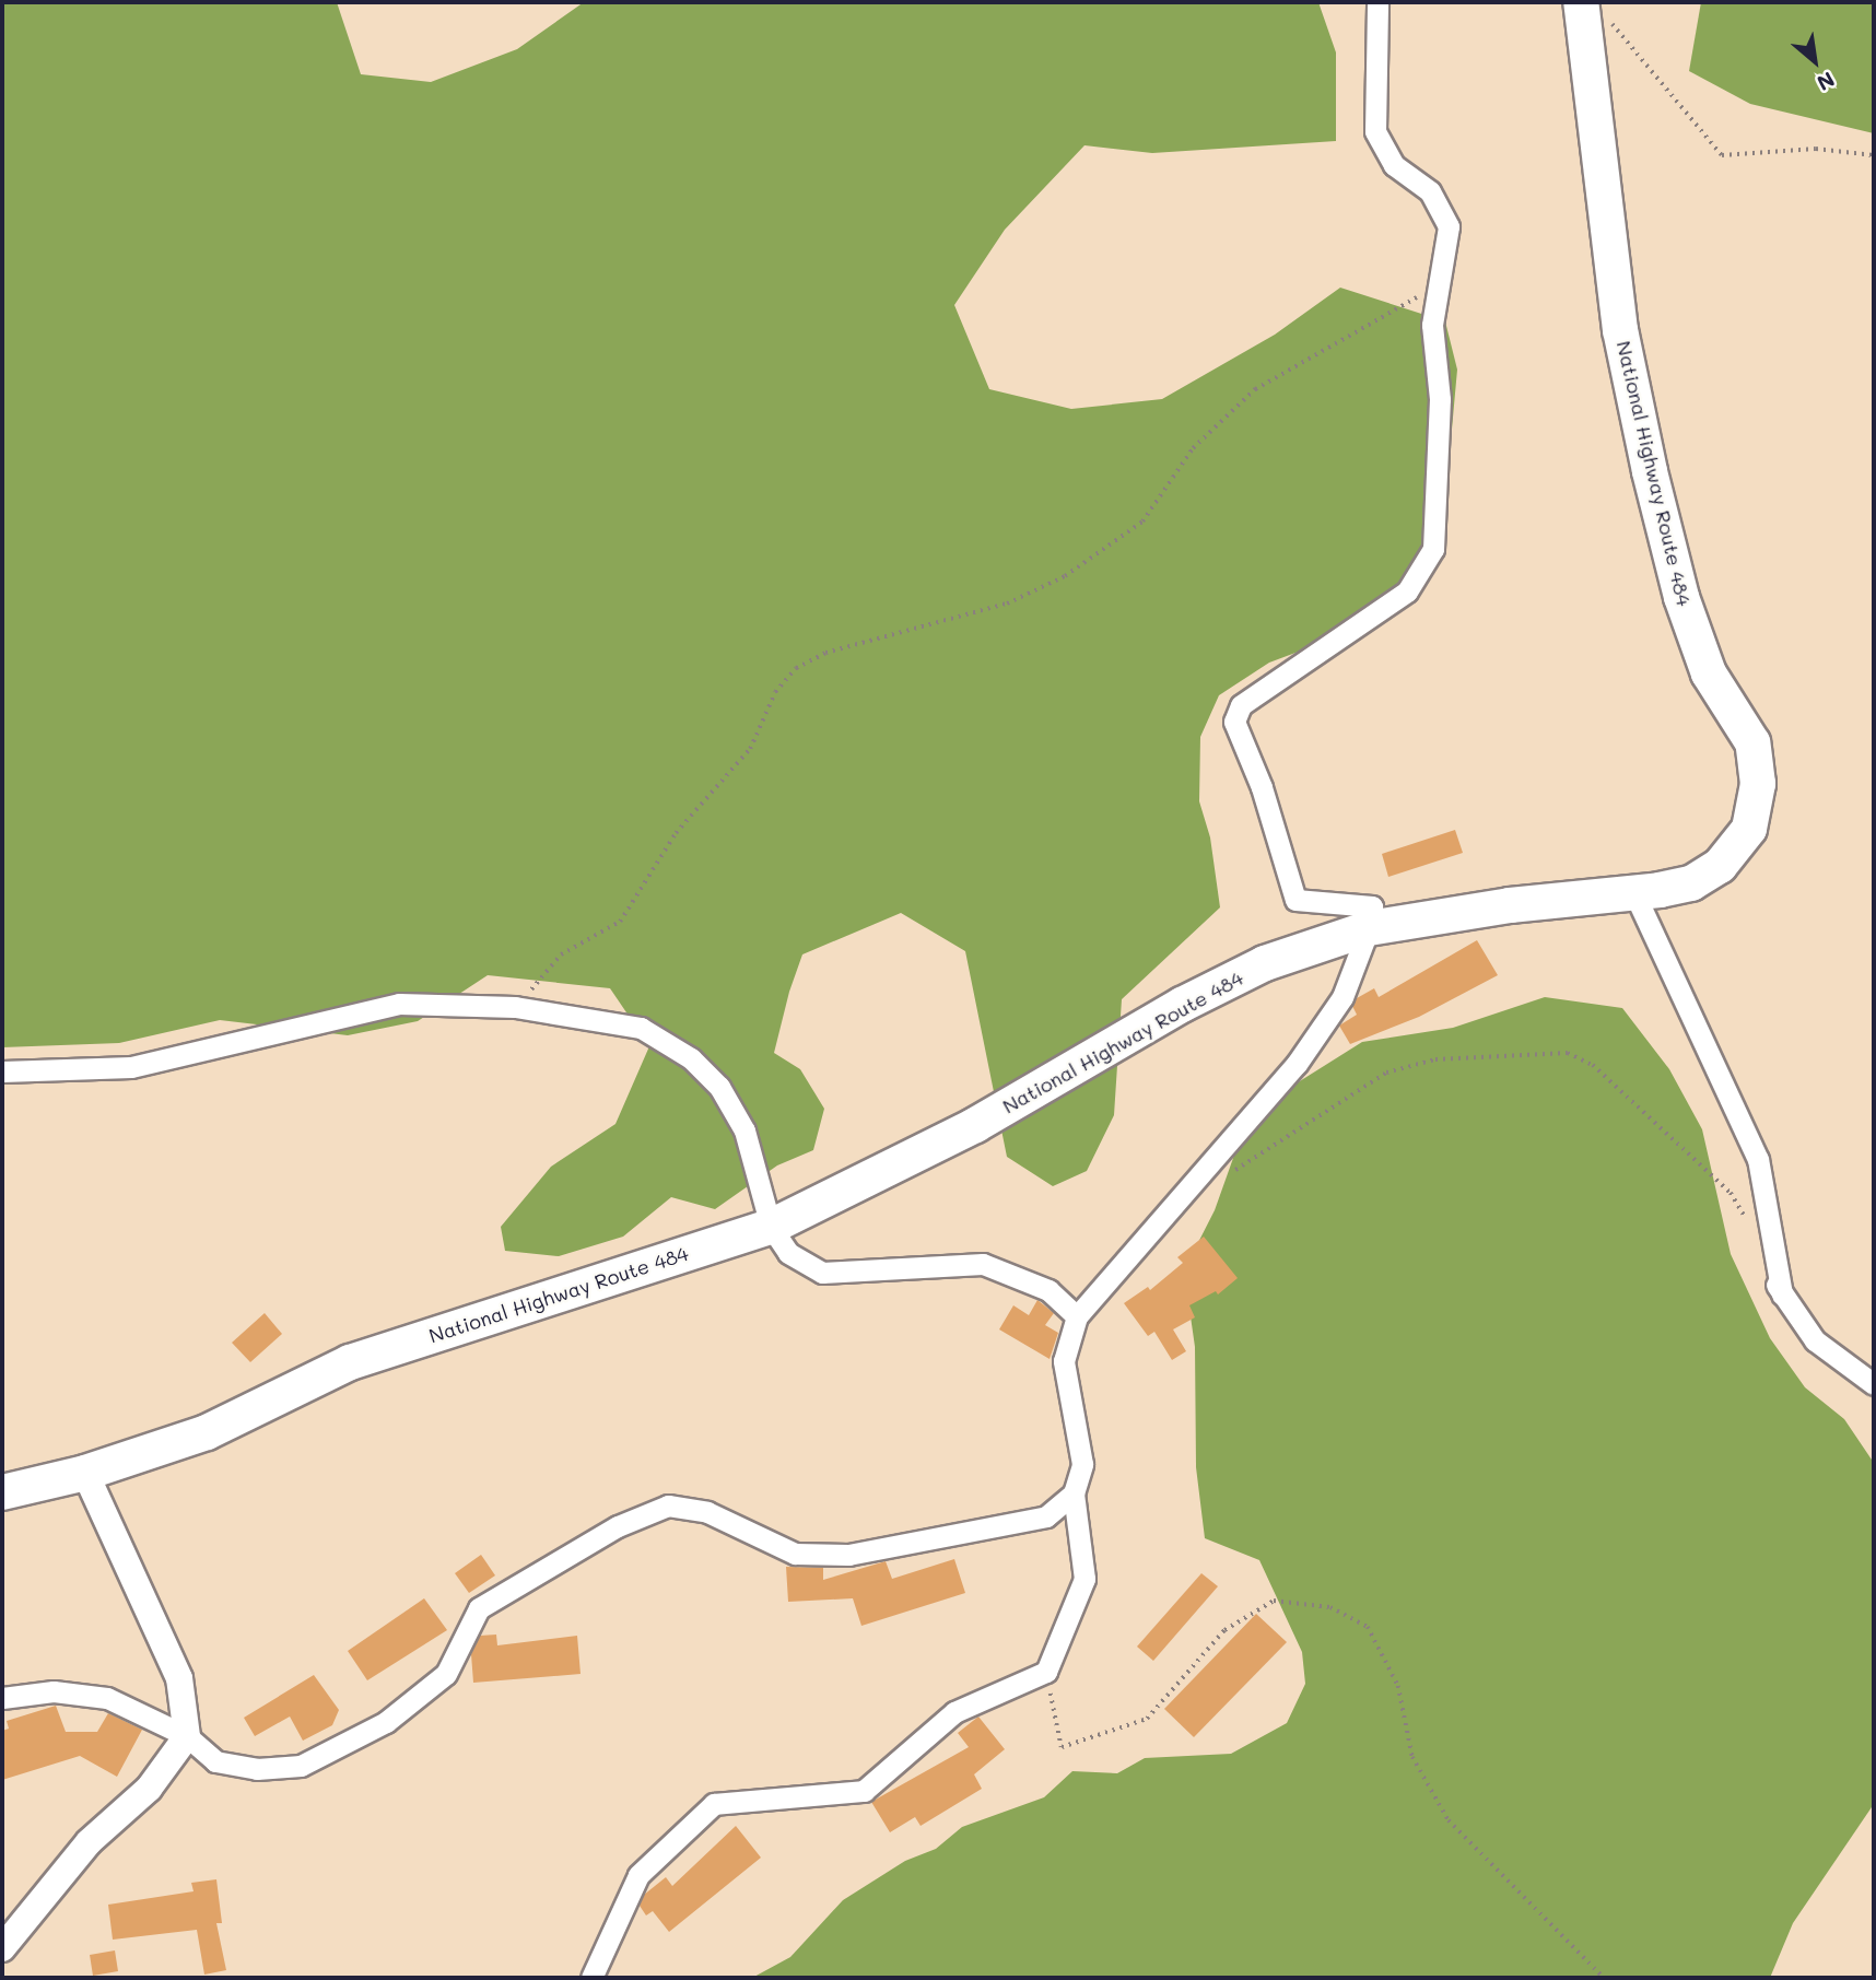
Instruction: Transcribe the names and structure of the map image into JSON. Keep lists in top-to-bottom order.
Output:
{
  "streets": {
    "highway": ["National Highway Route 484"]
  },
  "north": "bottom right"
}
